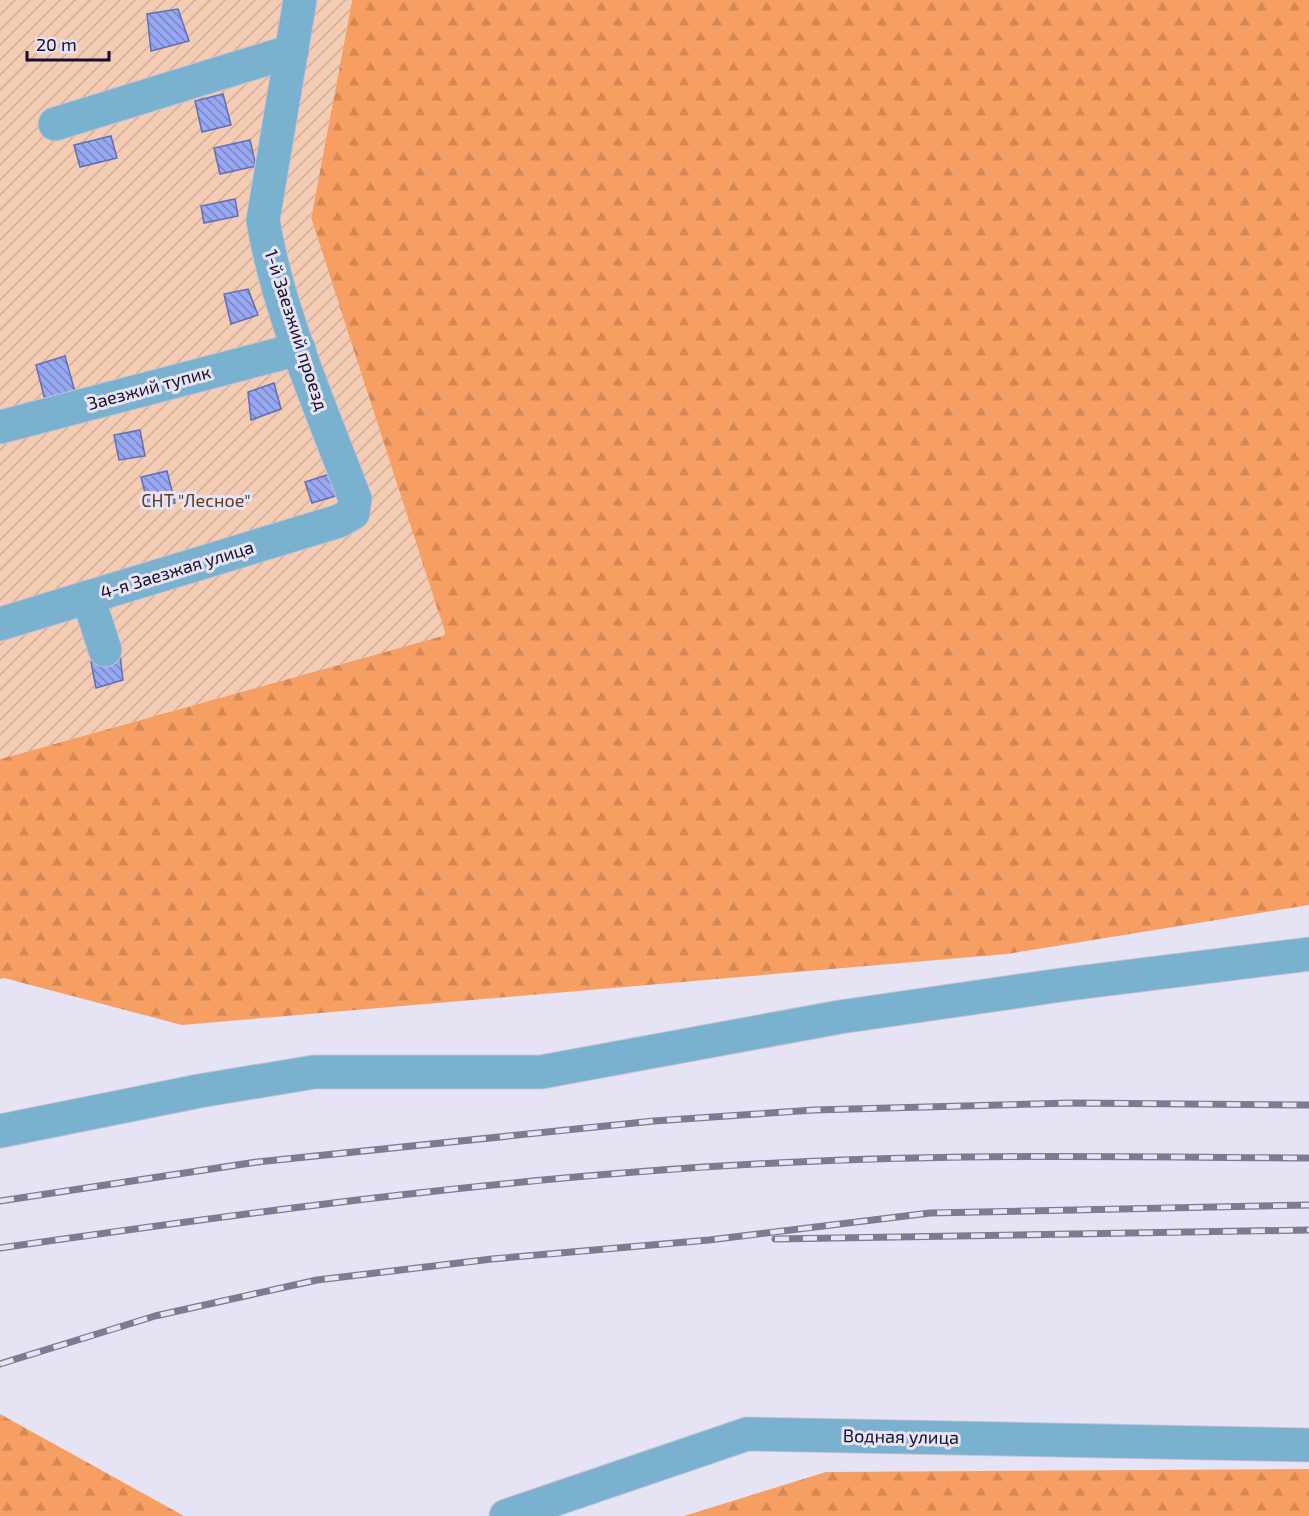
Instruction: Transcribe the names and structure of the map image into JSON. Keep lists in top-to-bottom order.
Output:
{
  "streets": {
    "street": [
      "1-й Заезжий проезд",
      "Заезжий тупик",
      "4-я Заезжая улица",
      "Водная улица"
    ]
  },
  "crossings": [
    ["1-й Заезжий проезд", "Заезжий тупик"],
    ["1-й Заезжий проезд", "4-я Заезжая улица"]
  ],
  "parks": ["СНТ \"Лесное\""],
  "scale_bar": "20 m"
}
